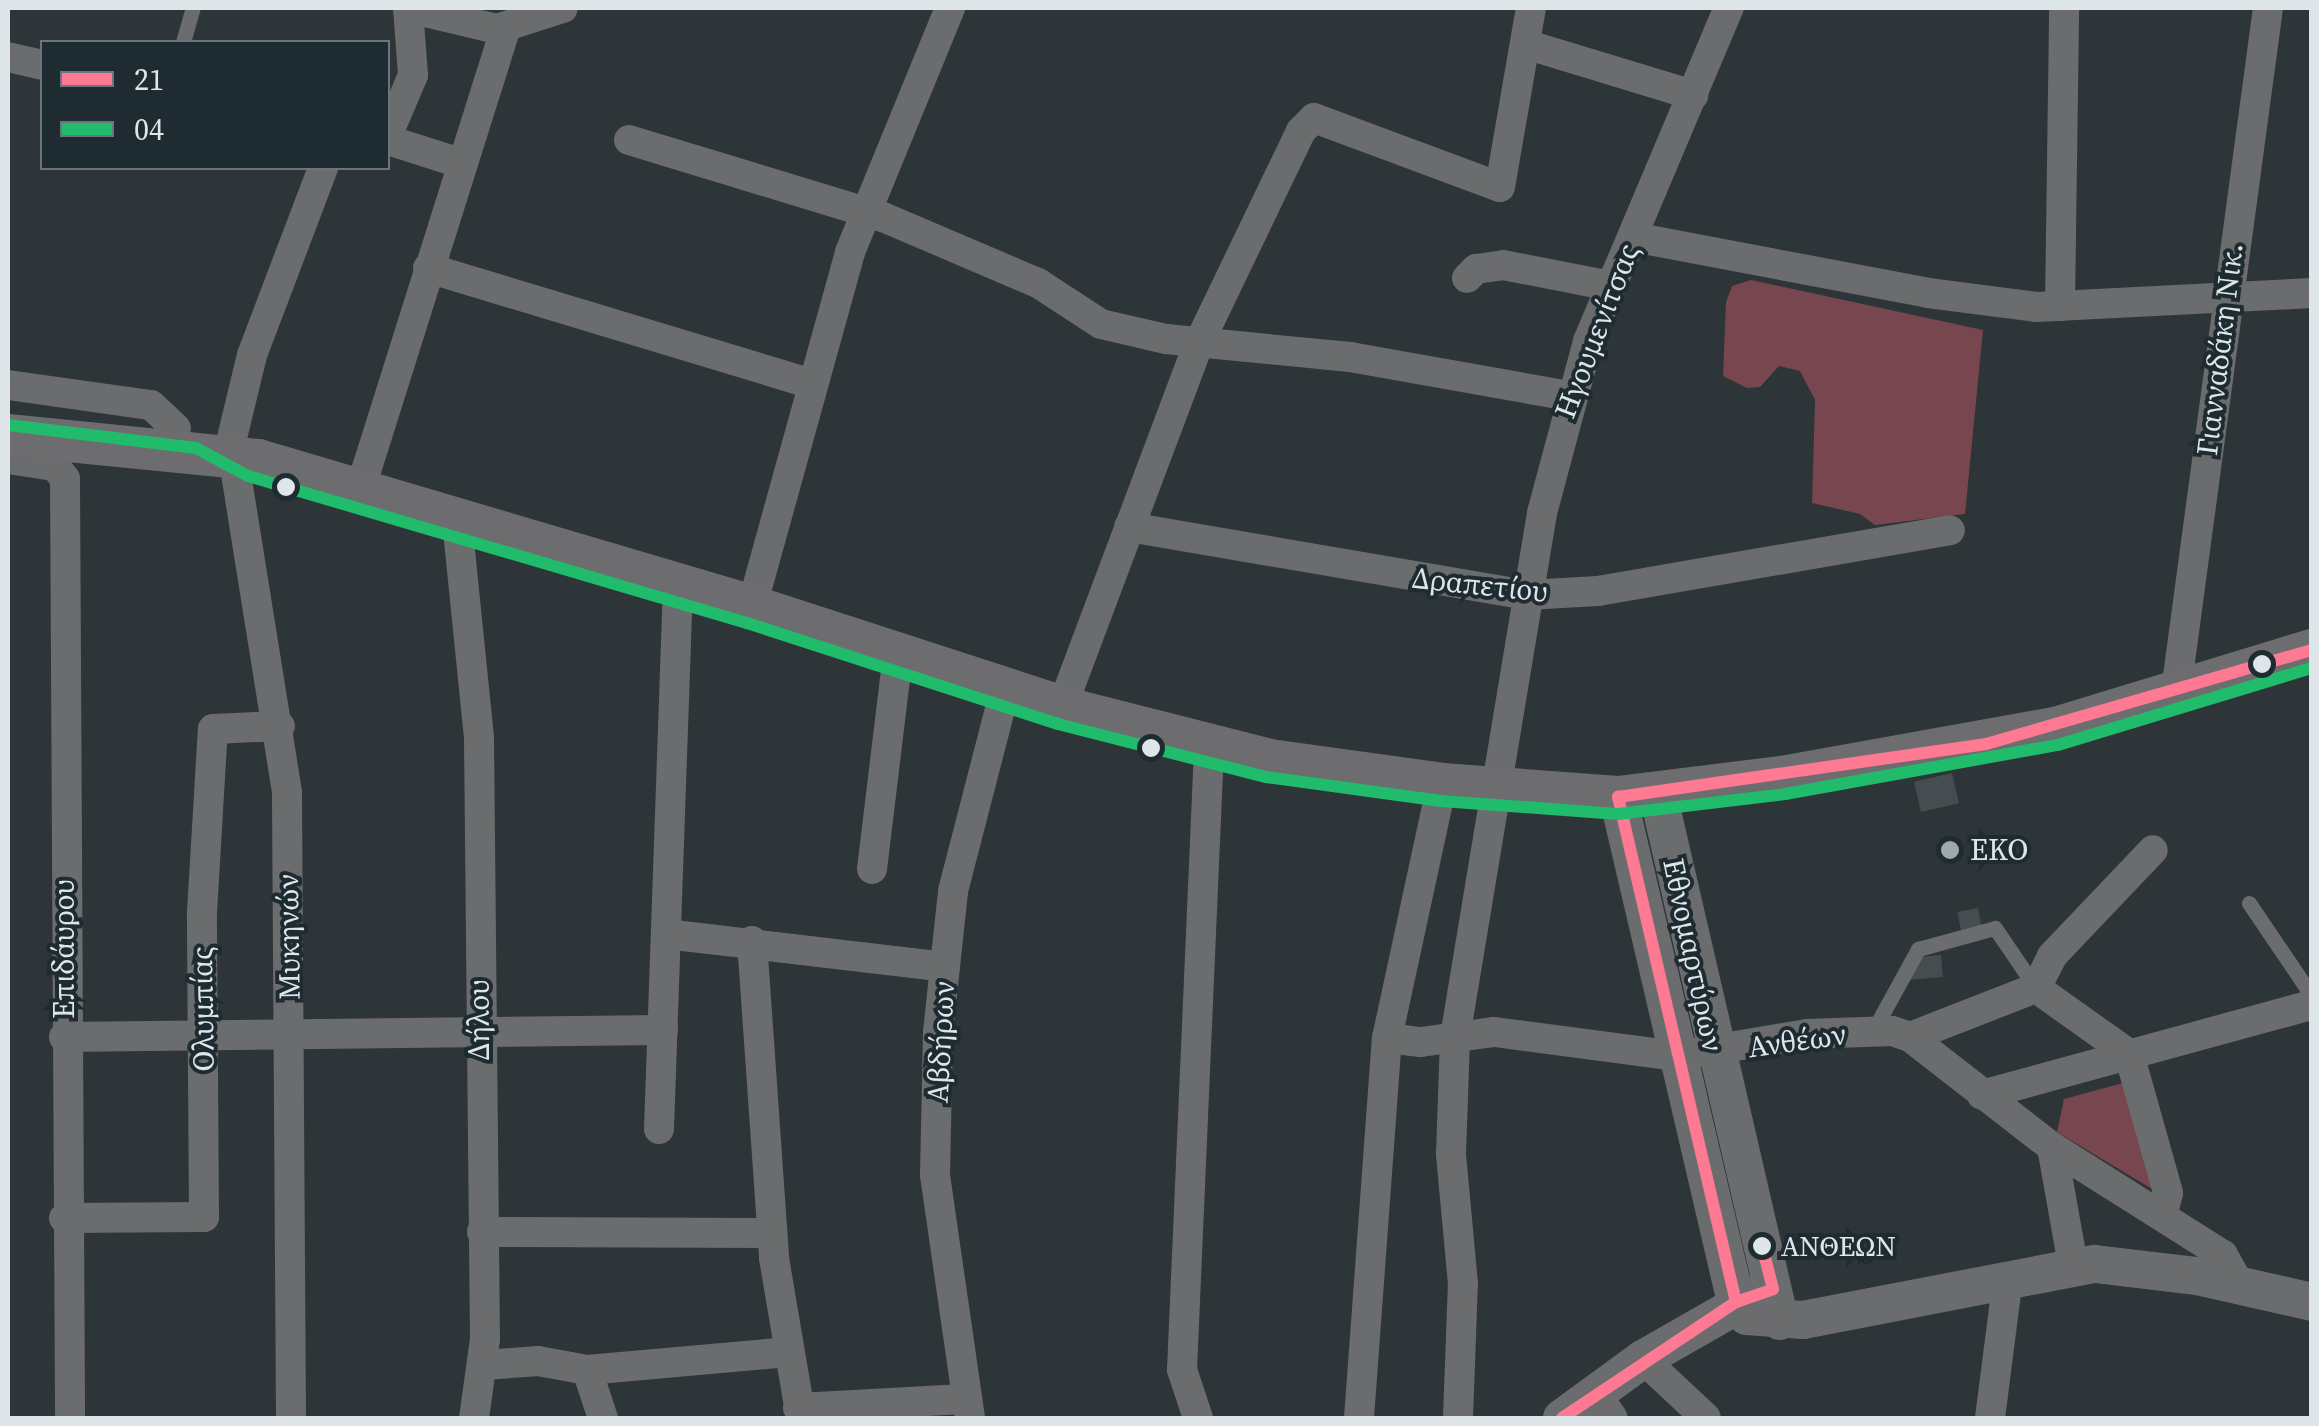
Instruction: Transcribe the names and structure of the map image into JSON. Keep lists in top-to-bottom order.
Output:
{
  "streets": {
    "street": [
      "Ηγουμενίτσας",
      "Γιανναδάκη Νικ.",
      "Δραπετίου",
      "Μυκηνών",
      "Επιδάυρου",
      "Εθνομαρτύρων",
      "Ολυμπίας",
      "Δήλου",
      "Ανθέων",
      "Αβδήρων"
    ]
  },
  "crossings": [
    ["Ηγουμενίτσας", "Δραπετίου"],
    ["Ηγουμενίτσας", "Ανθέων"],
    ["Μυκηνών", "Ολυμπίας"],
    ["Επιδάυρου", "Ολυμπίας"],
    ["Εθνομαρτύρων", "Ανθέων"]
  ],
  "places": ["EKO", "ΑΝΘΕΩΝ"],
  "lines": ["transit line 04", "transit line 21"],
  "legend": ["21", "04"]
}
